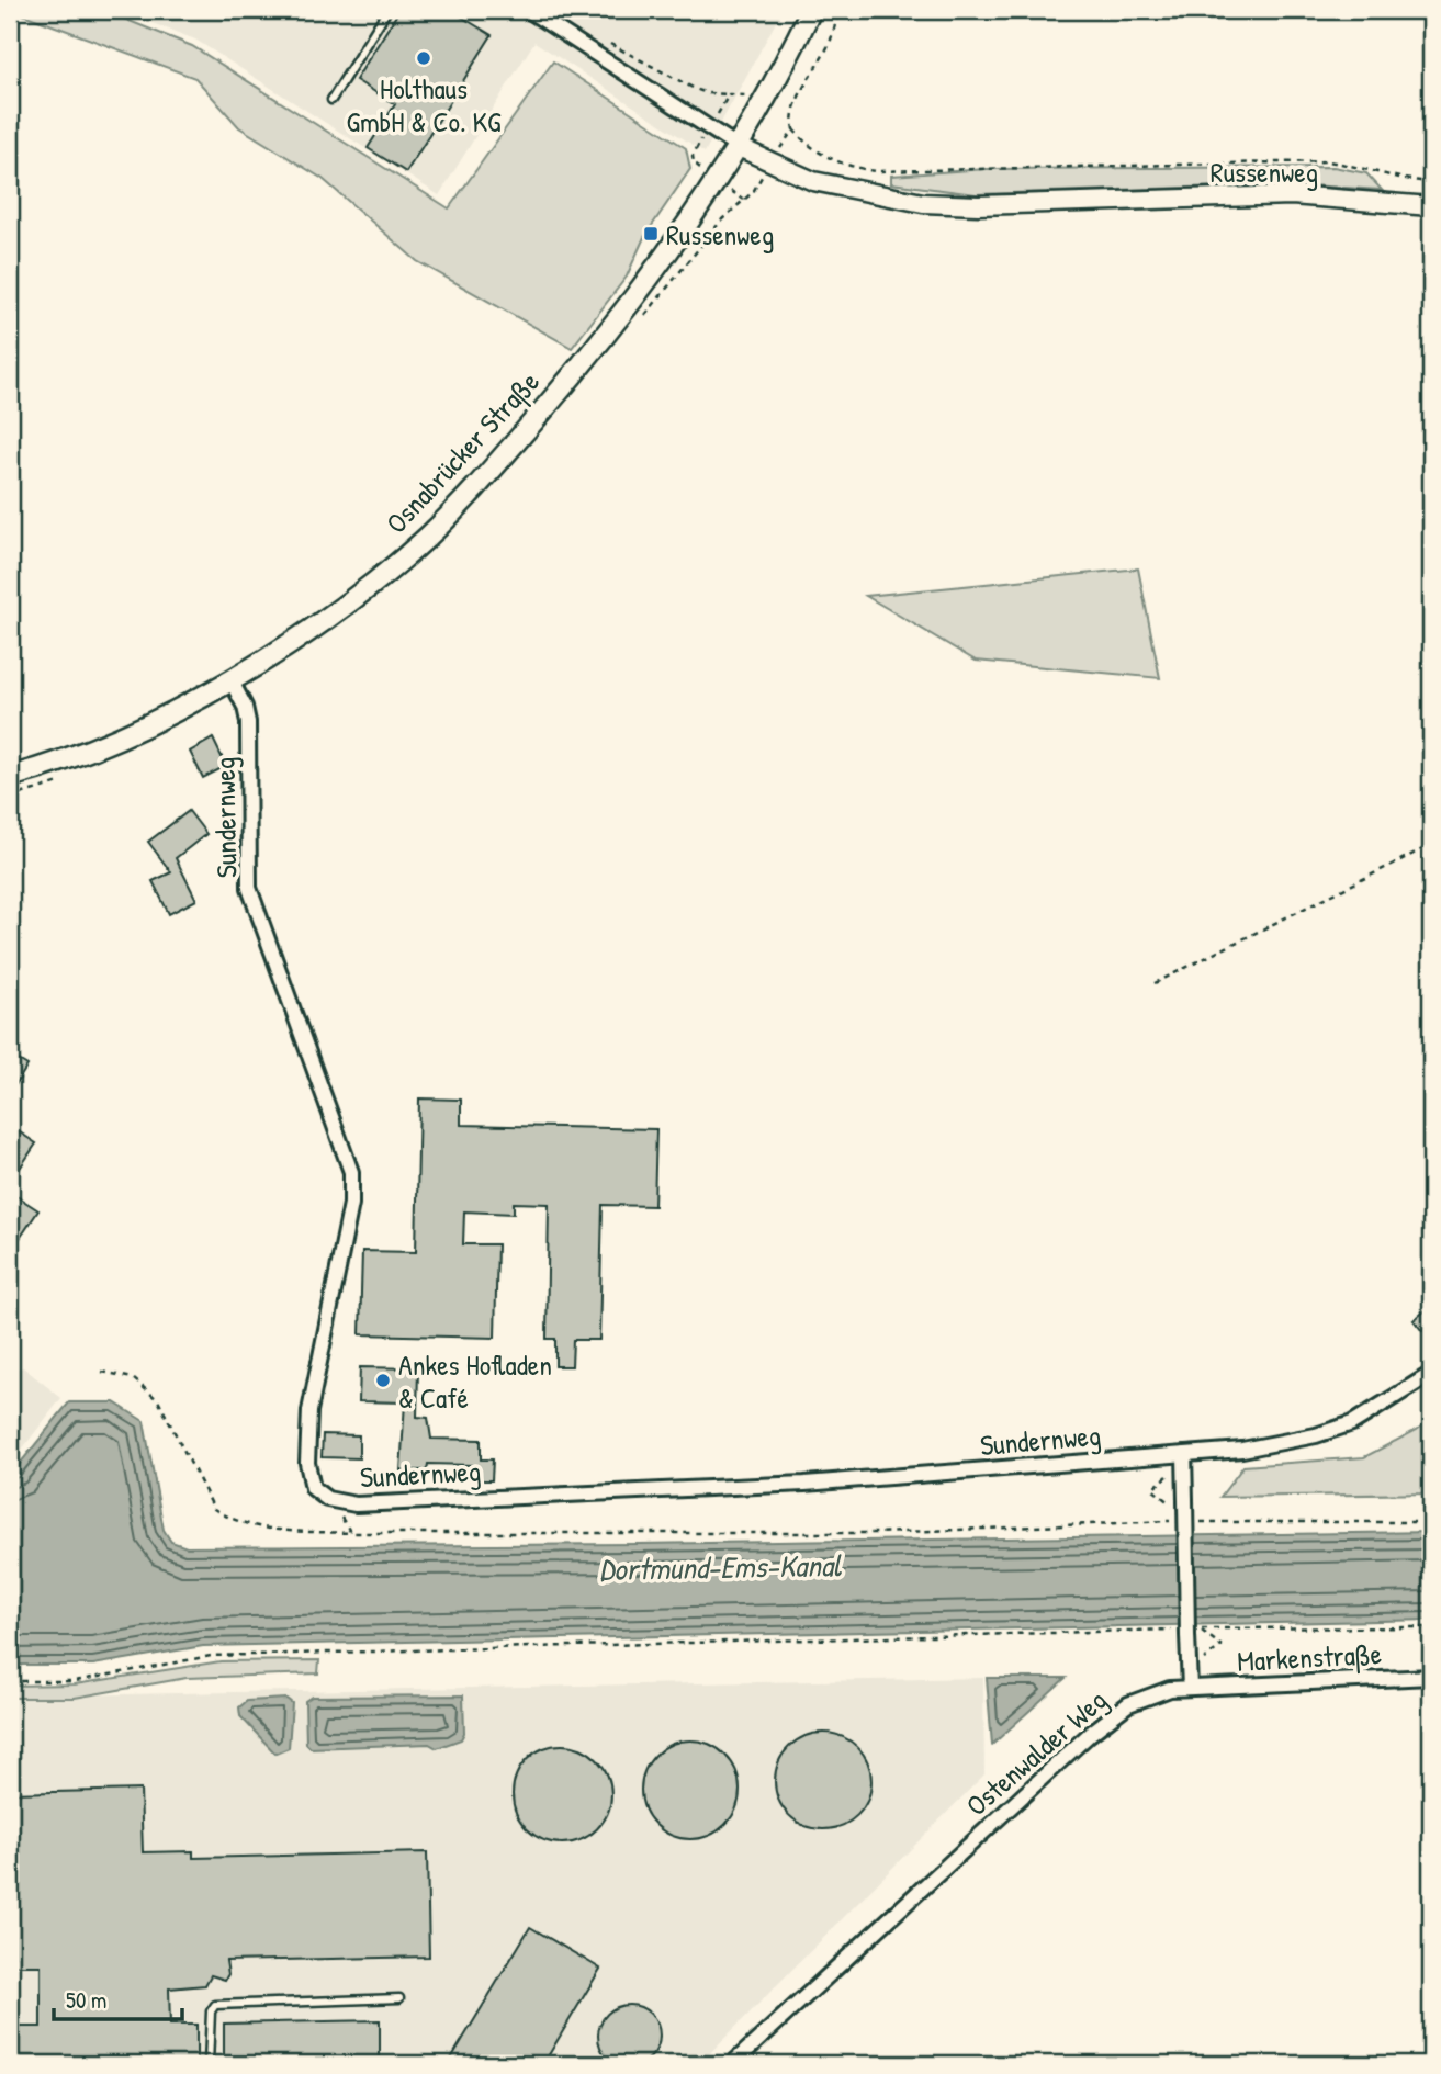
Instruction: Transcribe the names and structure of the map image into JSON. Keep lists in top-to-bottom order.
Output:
{
  "streets": {
    "main road": ["Osnabrücker Straße"],
    "street": [
      "Russenweg",
      "Sundernweg",
      "Markenstraße",
      "Ostenwalder Weg"
    ]
  },
  "crossings": [
    ["Russenweg", "Osnabrücker Straße"],
    ["Osnabrücker Straße", "Sundernweg"],
    ["Markenstraße", "Ostenwalder Weg"]
  ],
  "water": ["Dortmund-Ems-Kanal"],
  "places": {
    "other": ["Holthaus GmbH & Co. KG", "Ankes Hofladen & Café"],
    "transit": ["Russenweg"]
  },
  "scale_bar": "50 m"
}
